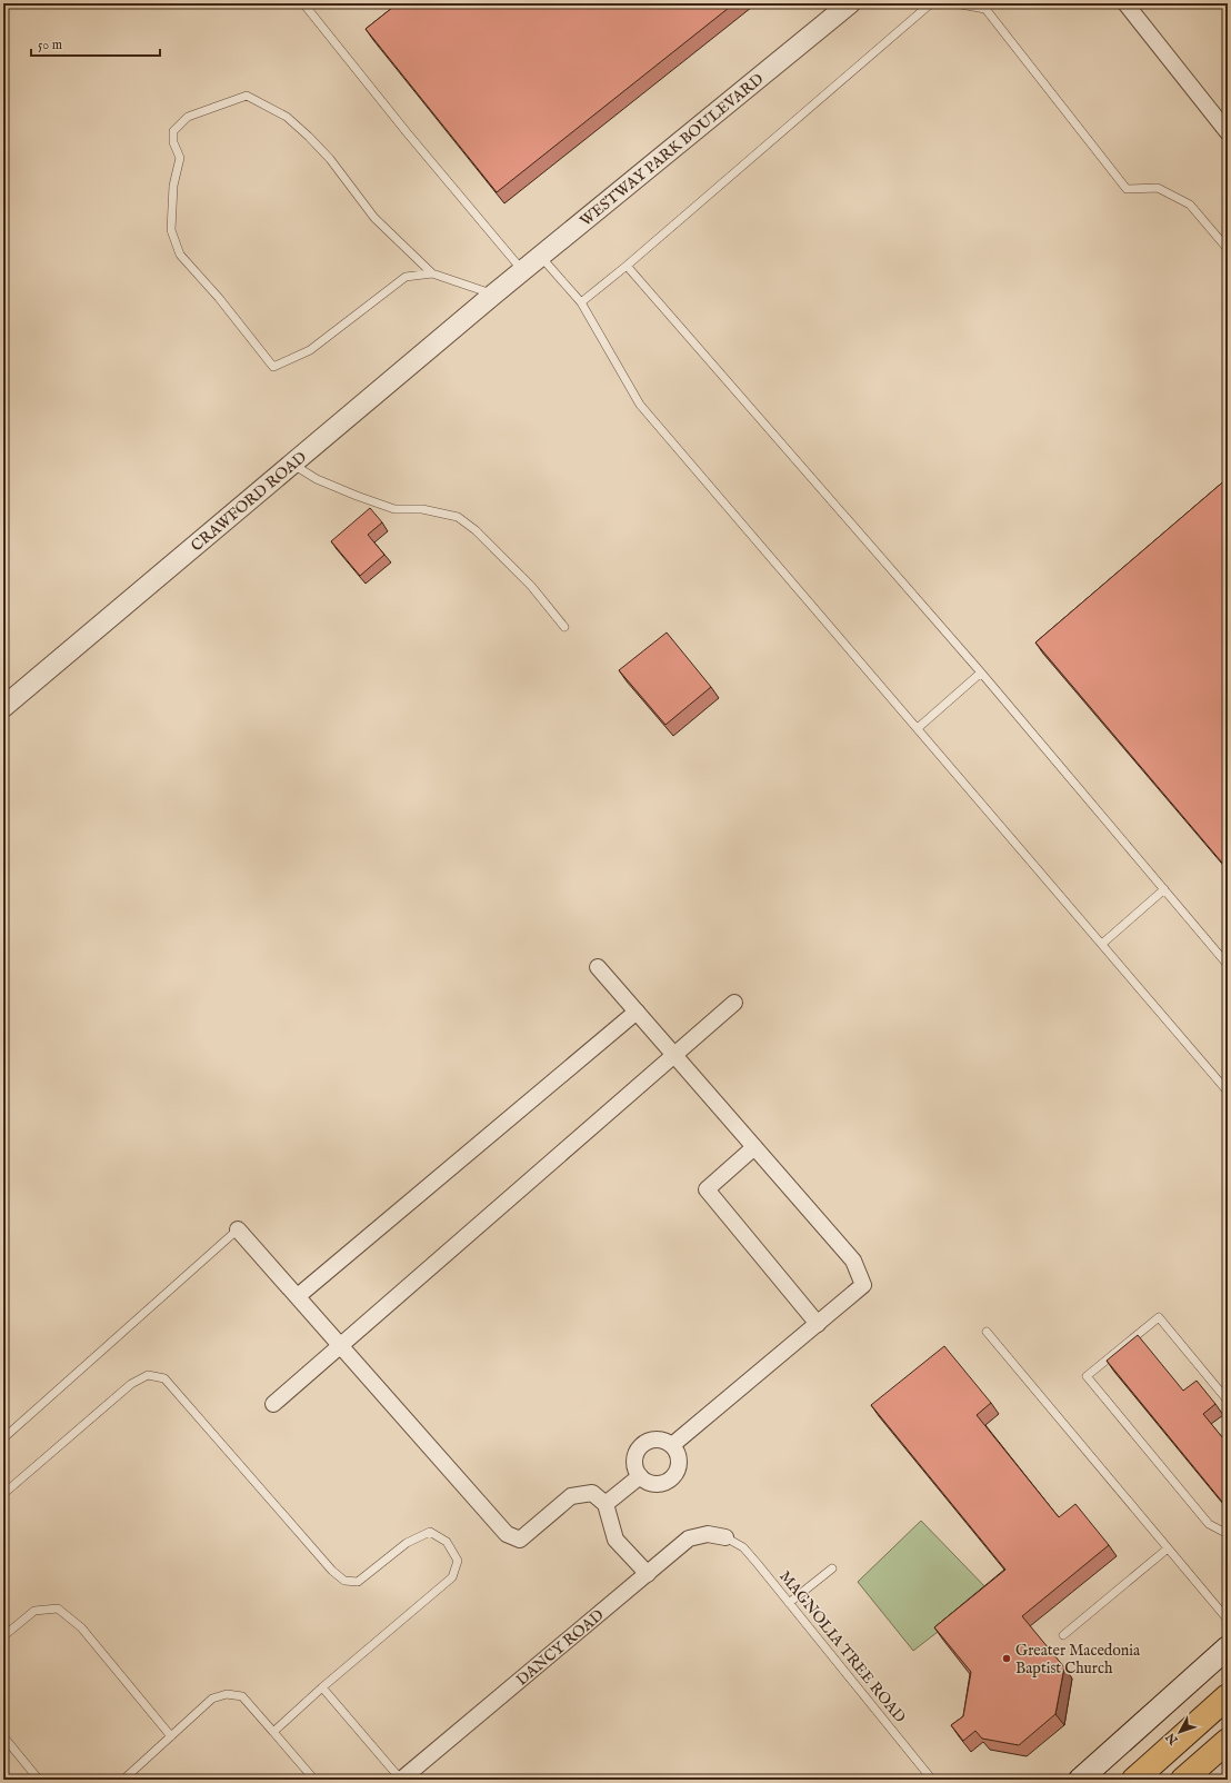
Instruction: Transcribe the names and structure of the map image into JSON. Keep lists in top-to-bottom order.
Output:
{
  "streets": {
    "street": ["WESTWAY PARK BOULEVARD", "CRAWFORD ROAD", "DANCY ROAD"],
    "lane": ["MAGNOLIA TREE ROAD"]
  },
  "crossings": [
    ["WESTWAY PARK BOULEVARD", "CRAWFORD ROAD"],
    ["MAGNOLIA TREE ROAD", "DANCY ROAD"]
  ],
  "places": ["Greater Macedonia Baptist Church"],
  "scale_bar": "50 m",
  "north": "bottom left"
}
